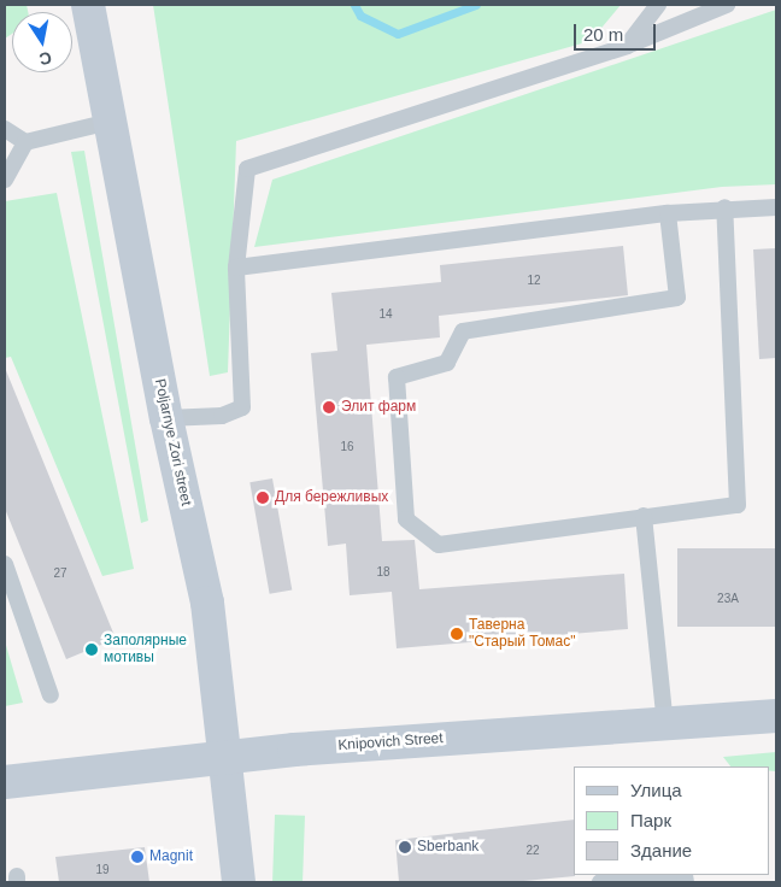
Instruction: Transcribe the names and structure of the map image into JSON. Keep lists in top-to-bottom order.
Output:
{
  "streets": {
    "main road": ["Poljarnye Zori street", "Knipovich Street"]
  },
  "crossings": [
    ["Poljarnye Zori street", "Knipovich Street"]
  ],
  "places": [
    "Элит фарм",
    "Для бережливых",
    "Таверна \"Старый Томас\"",
    "Заполярные мотивы",
    "Sberbank",
    "Magnit"
  ],
  "house_numbers": [
    "12",
    "14",
    "16",
    "18",
    "27",
    "23А",
    "22",
    "19"
  ],
  "legend": ["Улица", "Парк", "Здание"],
  "scale_bar": "20 m",
  "north": "bottom"
}
